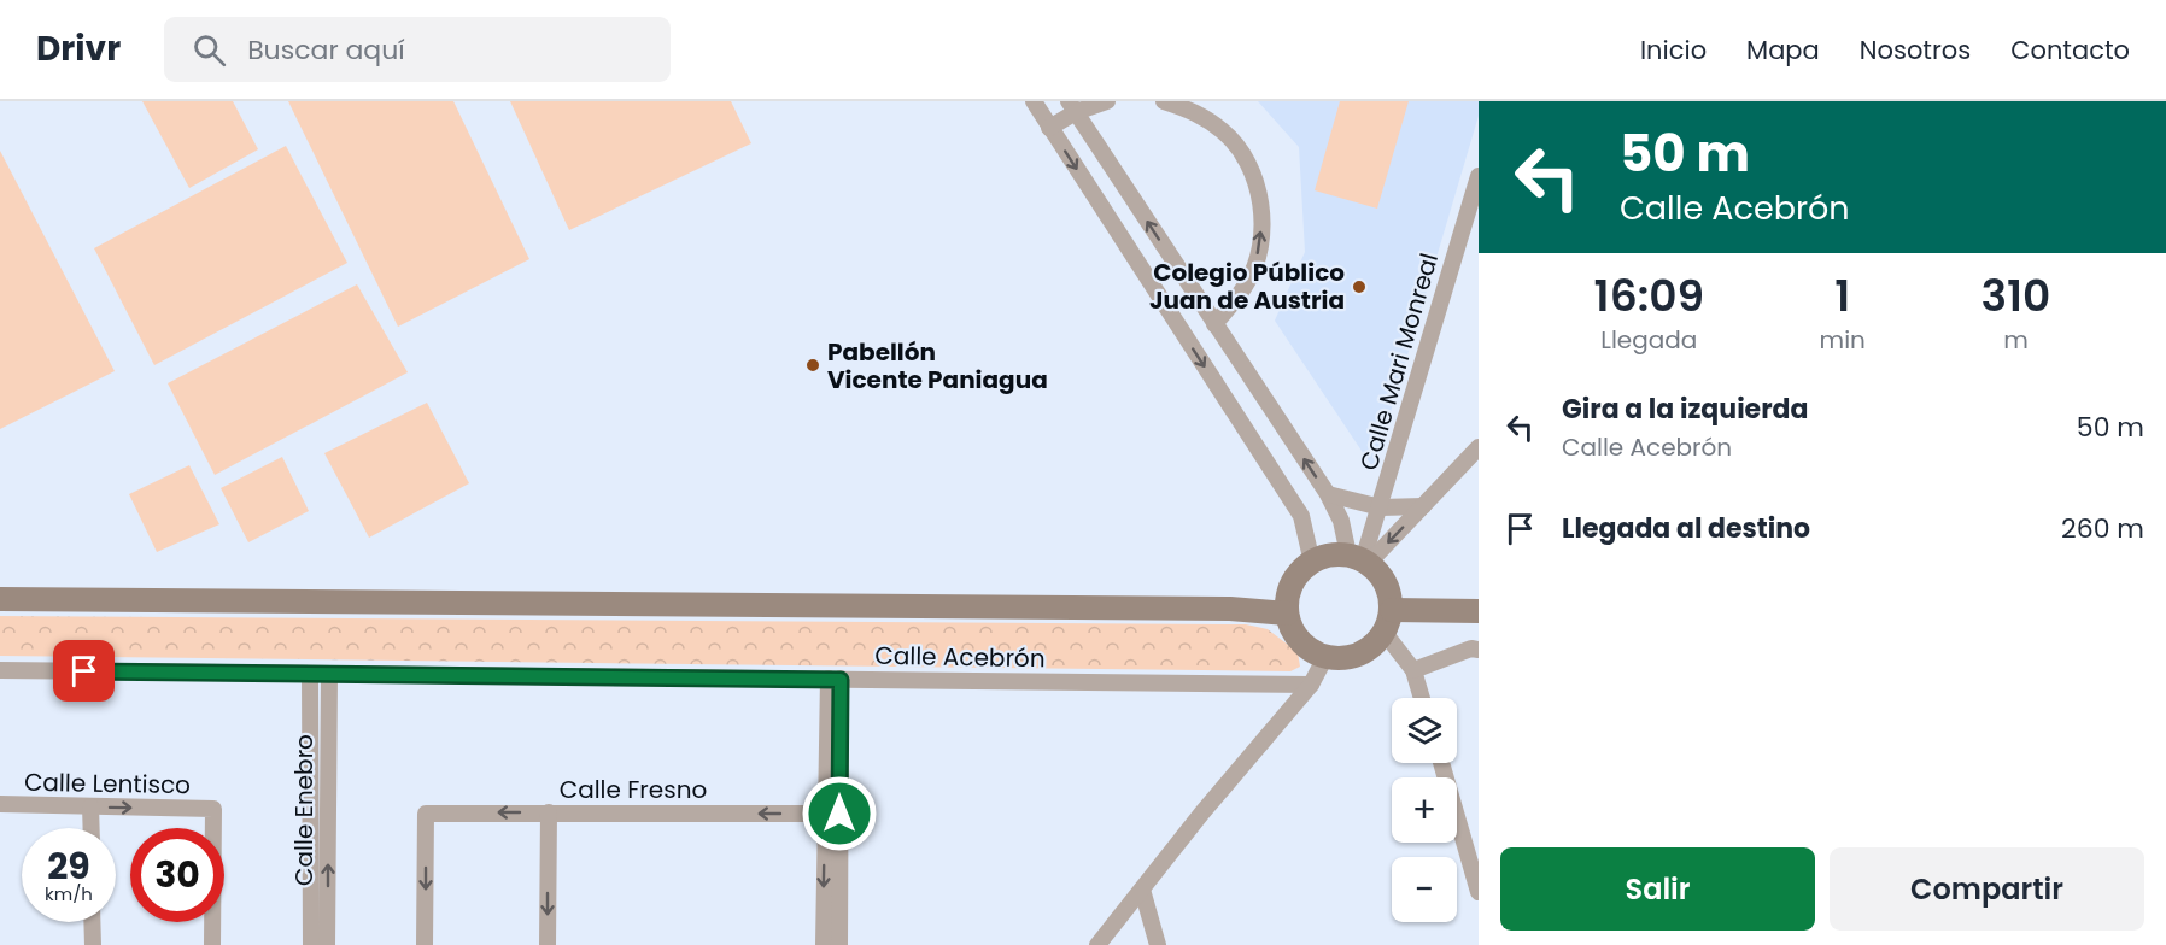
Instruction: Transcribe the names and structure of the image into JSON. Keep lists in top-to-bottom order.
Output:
{
  "streets": {
    "street": [
      "Calle Mari Monreal",
      "Calle Acebrón",
      "Calle Lentisco",
      "Calle Fresno",
      "Calle Enebro"
    ]
  },
  "crossings": [
    ["Calle Acebrón", "Calle Enebro"]
  ],
  "places": ["Colegio Público Juan de Austria", "Pabellón Vicente Paniagua"],
  "page": {
    "header": "Drivr",
    "search": "Buscar aquí",
    "nav": [
      "Inicio",
      "Mapa",
      "Nosotros",
      "Contacto"
    ],
    "turn": ["50 m", "Calle Acebrón"],
    "eta": [
      "16:09",
      "Llegada",
      "1",
      "min",
      "310",
      "m"
    ],
    "list": [
      {
        "name": "Gira a la izquierda",
        "note": "Calle Acebrón",
        "value": "50 m"
      },
      {
        "name": "Llegada al destino",
        "value": "260 m"
      }
    ],
    "map_buttons": ["+", "−"],
    "speed": "29 km/h",
    "limit": "30",
    "buttons": ["Salir", "Compartir"]
  }
}
